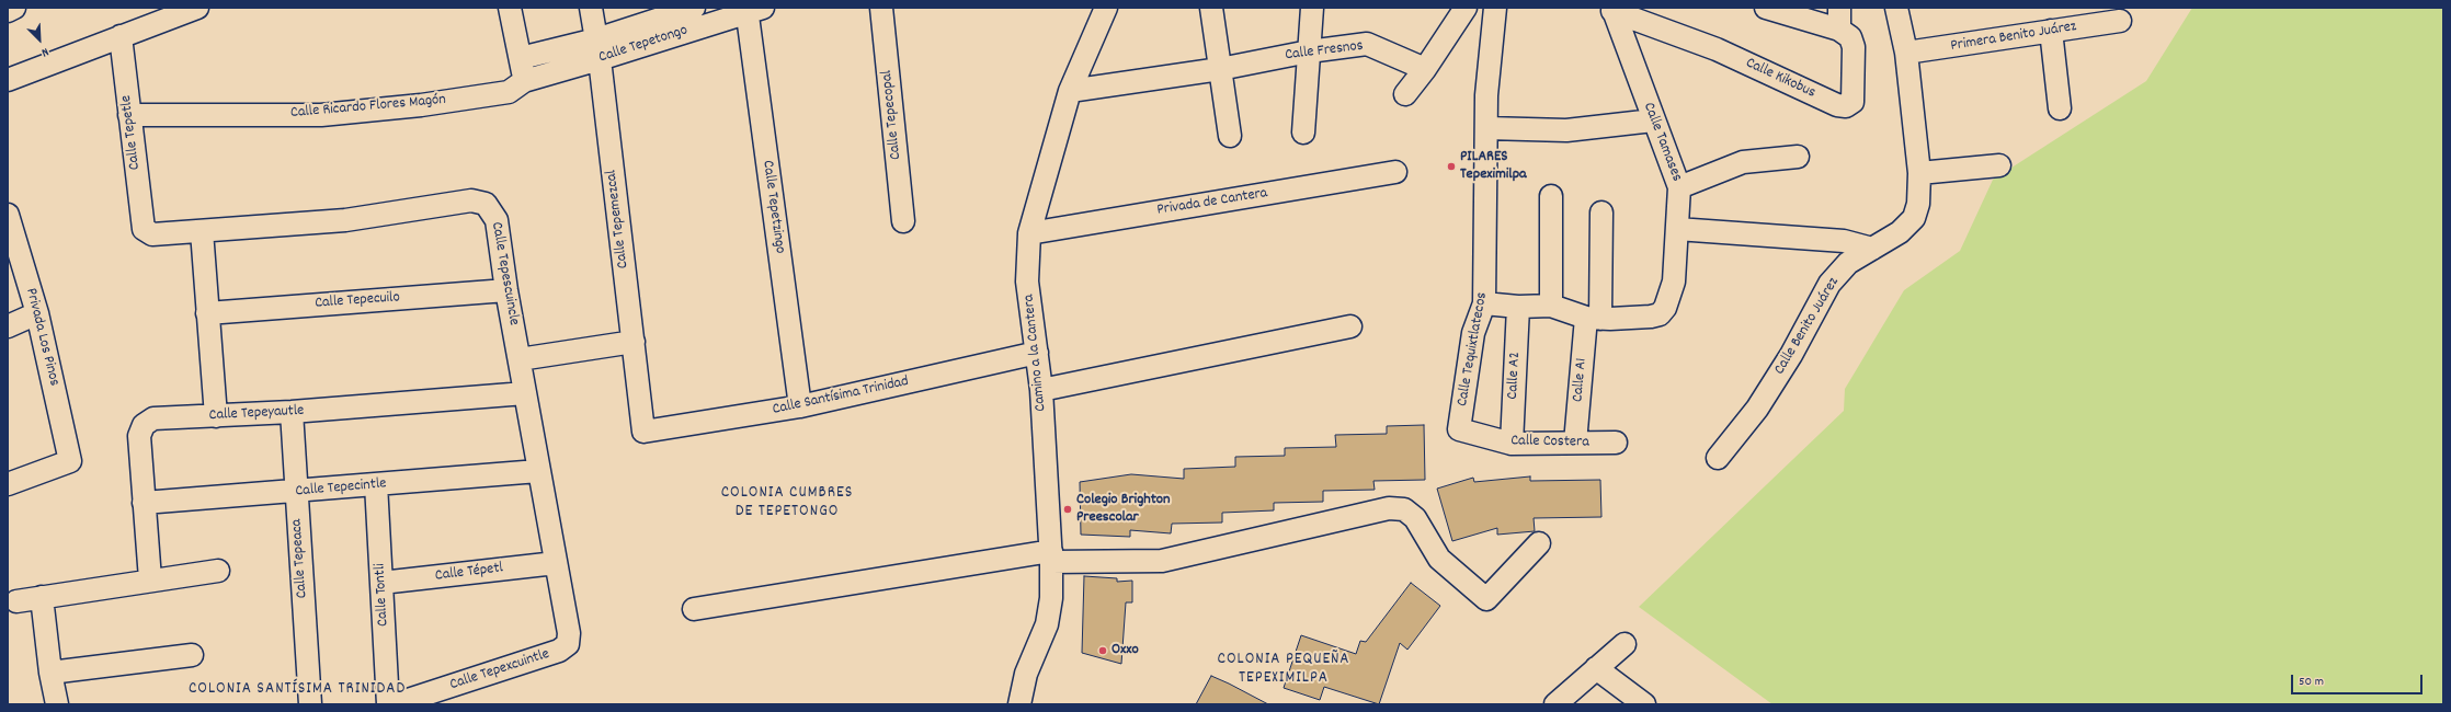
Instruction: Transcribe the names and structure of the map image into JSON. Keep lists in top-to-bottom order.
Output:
{
  "streets": {
    "street": [
      "Primera Benito Juárez",
      "Calle Tepetongo",
      "Calle Fresnos",
      "Calle Kikobus",
      "Calle Ricardo Flores Magón",
      "Calle Tepecopal",
      "Calle Tepetle",
      "Calle Tamases",
      "Privada de Cantera",
      "Calle Tepetzingo",
      "Calle Tepemezcal",
      "Calle Tepescuincle",
      "Calle Tepecuilo",
      "Calle Benito Juárez",
      "Privada Los Pinos",
      "Calle Tequixtlatecos",
      "Camino a la Cantera",
      "Calle A2",
      "Calle A1",
      "Calle Santísima Trinidad",
      "Calle Tepeyautle",
      "Calle Costera",
      "Calle Tepecintle",
      "Calle Tepeaca",
      "Calle Tépetl",
      "Calle Tontli",
      "Calle Tepexcuintle"
    ]
  },
  "crossings": [
    ["Primera Benito Juárez", "Calle Benito Juárez"],
    ["Calle Tepetongo", "Calle Ricardo Flores Magón"],
    ["Calle Tepetongo", "Calle Tepetzingo"],
    ["Calle Tepetongo", "Calle Tepemezcal"],
    ["Calle Fresnos", "Camino a la Cantera"],
    ["Calle Kikobus", "Calle Tamases"],
    ["Calle Ricardo Flores Magón", "Calle Tepetle"],
    ["Calle Tepetle", "Calle Tepescuincle"],
    ["Calle Tamases", "Calle A1"],
    ["Privada de Cantera", "Camino a la Cantera"],
    ["Calle Tepetzingo", "Calle Santísima Trinidad"],
    ["Calle Tepemezcal", "Calle Santísima Trinidad"],
    ["Calle Tepescuincle", "Calle Tepecuilo"],
    ["Calle Tepescuincle", "Calle Tepeyautle"],
    ["Calle Tepescuincle", "Calle Tepecintle"],
    ["Calle Tepescuincle", "Calle Tépetl"],
    ["Calle Tepescuincle", "Calle Tepexcuintle"],
    ["Calle Tequixtlatecos", "Calle Costera"],
    ["Camino a la Cantera", "Calle Santísima Trinidad"],
    ["Calle A2", "Calle Costera"],
    ["Calle A1", "Calle Costera"],
    ["Calle Tepeyautle", "Calle Tepecintle"],
    ["Calle Tepeyautle", "Calle Tepeaca"],
    ["Calle Tepecintle", "Calle Tepeaca"],
    ["Calle Tepecintle", "Calle Tontli"],
    ["Calle Tépetl", "Calle Tontli"]
  ],
  "districts": ["COLONIA CUMBRES DE TEPETONGO", "COLONIA PEQUEÑA TEPEXIMILPA", "COLONIA SANTÍSIMA TRINIDAD"],
  "places": ["PILARES Tepeximilpa", "Colegio Brighton Preescolar", "Oxxo"],
  "scale_bar": "50 m",
  "north": "bottom right"
}
